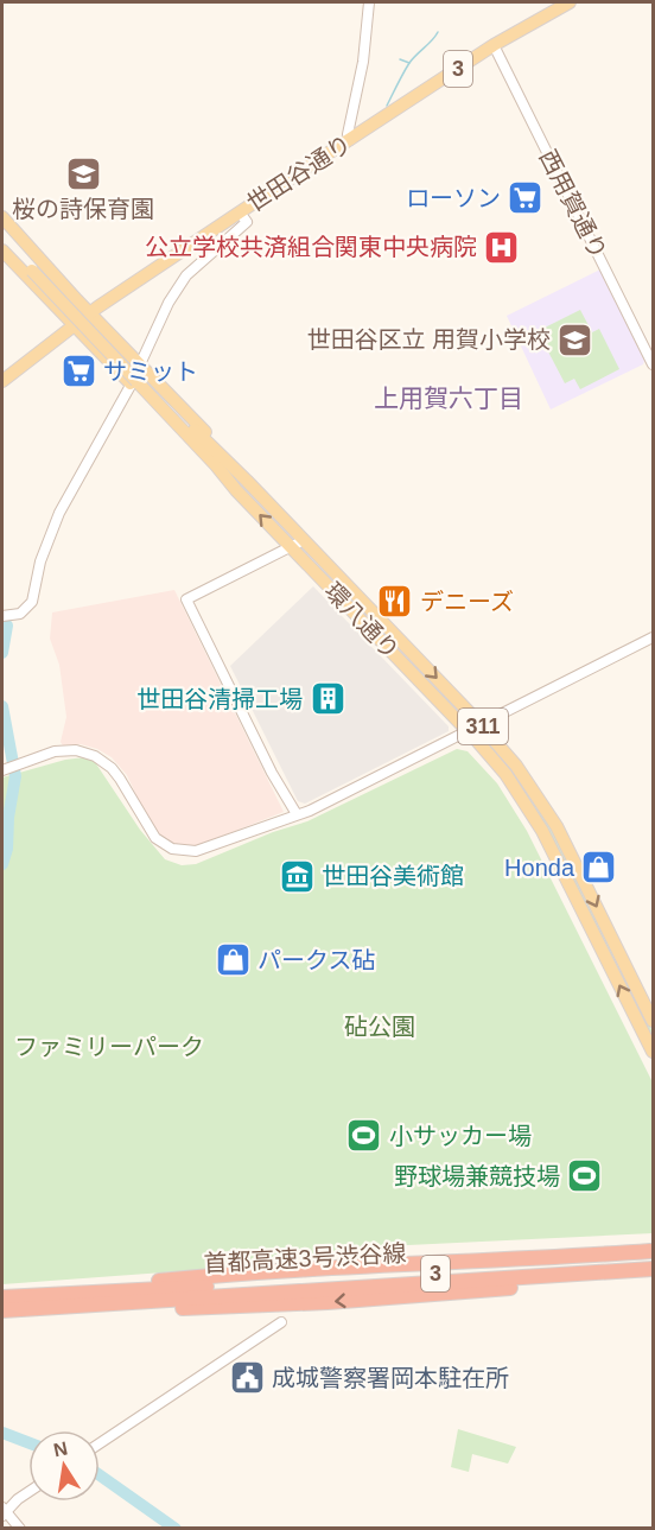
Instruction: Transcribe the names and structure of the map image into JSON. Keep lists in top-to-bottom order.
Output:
{
  "streets": {
    "highway": ["3", "首都高速3号渋谷線"],
    "main road": ["世田谷通り", "環八通り", "311"],
    "street": ["西用賀通り"]
  },
  "crossings": [
    ["世田谷通り", "西用賀通り"]
  ],
  "districts": ["上用賀六丁目"],
  "parks": ["砧公園", "ファミリーパーク"],
  "places": {
    "school or university": ["桜の詩保育園", "世田谷区立 用賀小学校"],
    "supermarket": ["ローソン", "サミット"],
    "hospital": ["公立学校共済組合関東中央病院"],
    "restaurant": ["デニーズ"],
    "building": ["世田谷清掃工場"],
    "shop": ["Honda", "パークス砧"],
    "museum": ["世田谷美術館"],
    "sports": ["小サッカー場", "野球場兼競技場"],
    "public building": ["成城警察署岡本駐在所"]
  },
  "north": "top"
}
